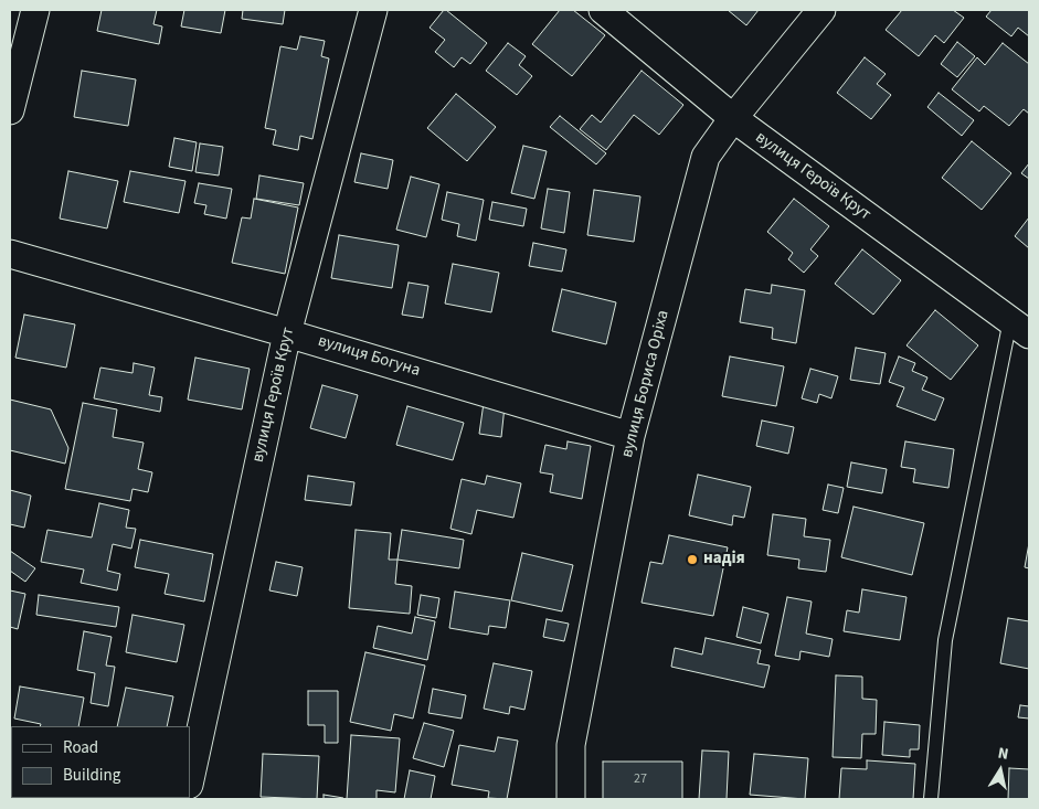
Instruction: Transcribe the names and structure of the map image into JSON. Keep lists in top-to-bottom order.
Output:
{
  "streets": {
    "street": ["вулиця Героїв Крут", "вулиця Богуна", "вулиця Бориса Оріха"]
  },
  "crossings": [
    ["вулиця Героїв Крут", "вулиця Богуна"],
    ["вулиця Героїв Крут", "вулиця Бориса Оріха"],
    ["вулиця Богуна", "вулиця Бориса Оріха"]
  ],
  "places": ["надія"],
  "house_numbers": ["27"],
  "legend": ["Road", "Building"],
  "north": "top"
}
